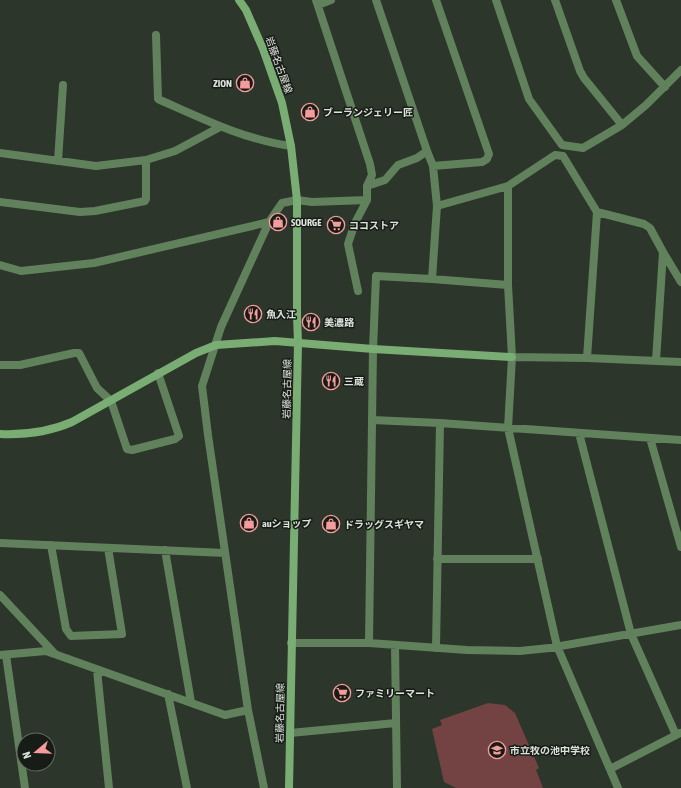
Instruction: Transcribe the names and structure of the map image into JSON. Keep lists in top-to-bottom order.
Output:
{
  "streets": {
    "main road": ["岩藤名古屋線"]
  },
  "places": {
    "shop": [
      "ZION",
      "ブーランジェリー匠",
      "SOURGE",
      "auショップ",
      "ドラッグスギヤマ"
    ],
    "supermarket": ["ココストア", "ファミリーマート"],
    "restaurant": ["魚入江", "美濃路", "三蔵"],
    "school or university": ["市立牧の池中学校"]
  },
  "north": "left"
}
